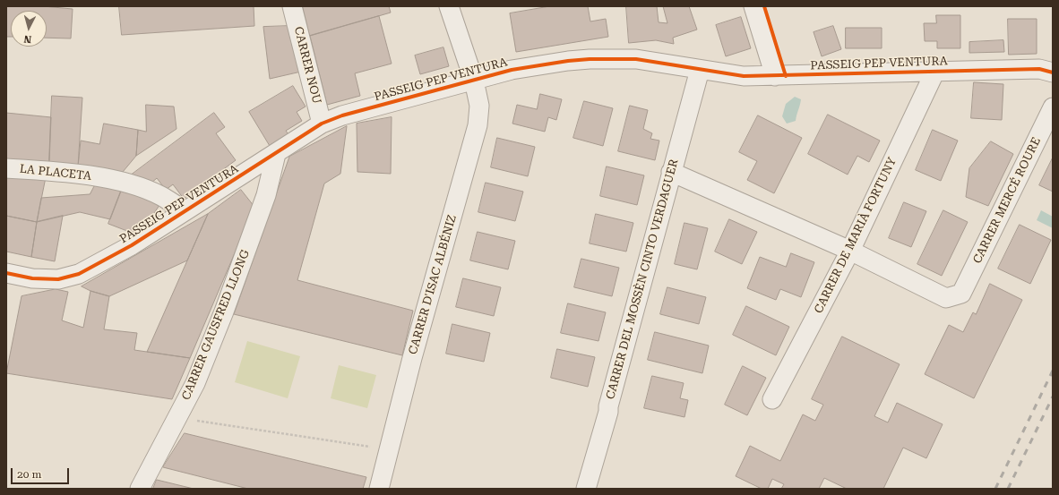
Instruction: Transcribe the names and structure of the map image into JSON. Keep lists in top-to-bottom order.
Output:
{
  "streets": {
    "street": [
      "PASSEIG PEP VENTURA",
      "CARRER NOU",
      "LA PLACETA",
      "CARRER MERCÉ ROURE",
      "CARRER DE MARIÀ FORTUNY",
      "CARRER DEL MOSSÈN CINTO VERDAGUER",
      "CARRER D'ISAC ALBÉNIZ",
      "CARRER GAUSFRED LLONG"
    ]
  },
  "crossings": [
    ["PASSEIG PEP VENTURA", "CARRER NOU"],
    ["PASSEIG PEP VENTURA", "LA PLACETA"],
    ["PASSEIG PEP VENTURA", "CARRER DE MARIÀ FORTUNY"],
    ["PASSEIG PEP VENTURA", "CARRER DEL MOSSÈN CINTO VERDAGUER"],
    ["PASSEIG PEP VENTURA", "CARRER D'ISAC ALBÉNIZ"],
    ["PASSEIG PEP VENTURA", "CARRER GAUSFRED LLONG"],
    ["CARRER MERCÉ ROURE", "CARRER DE MARIÀ FORTUNY"]
  ],
  "scale_bar": "20 m",
  "north": "bottom"
}
